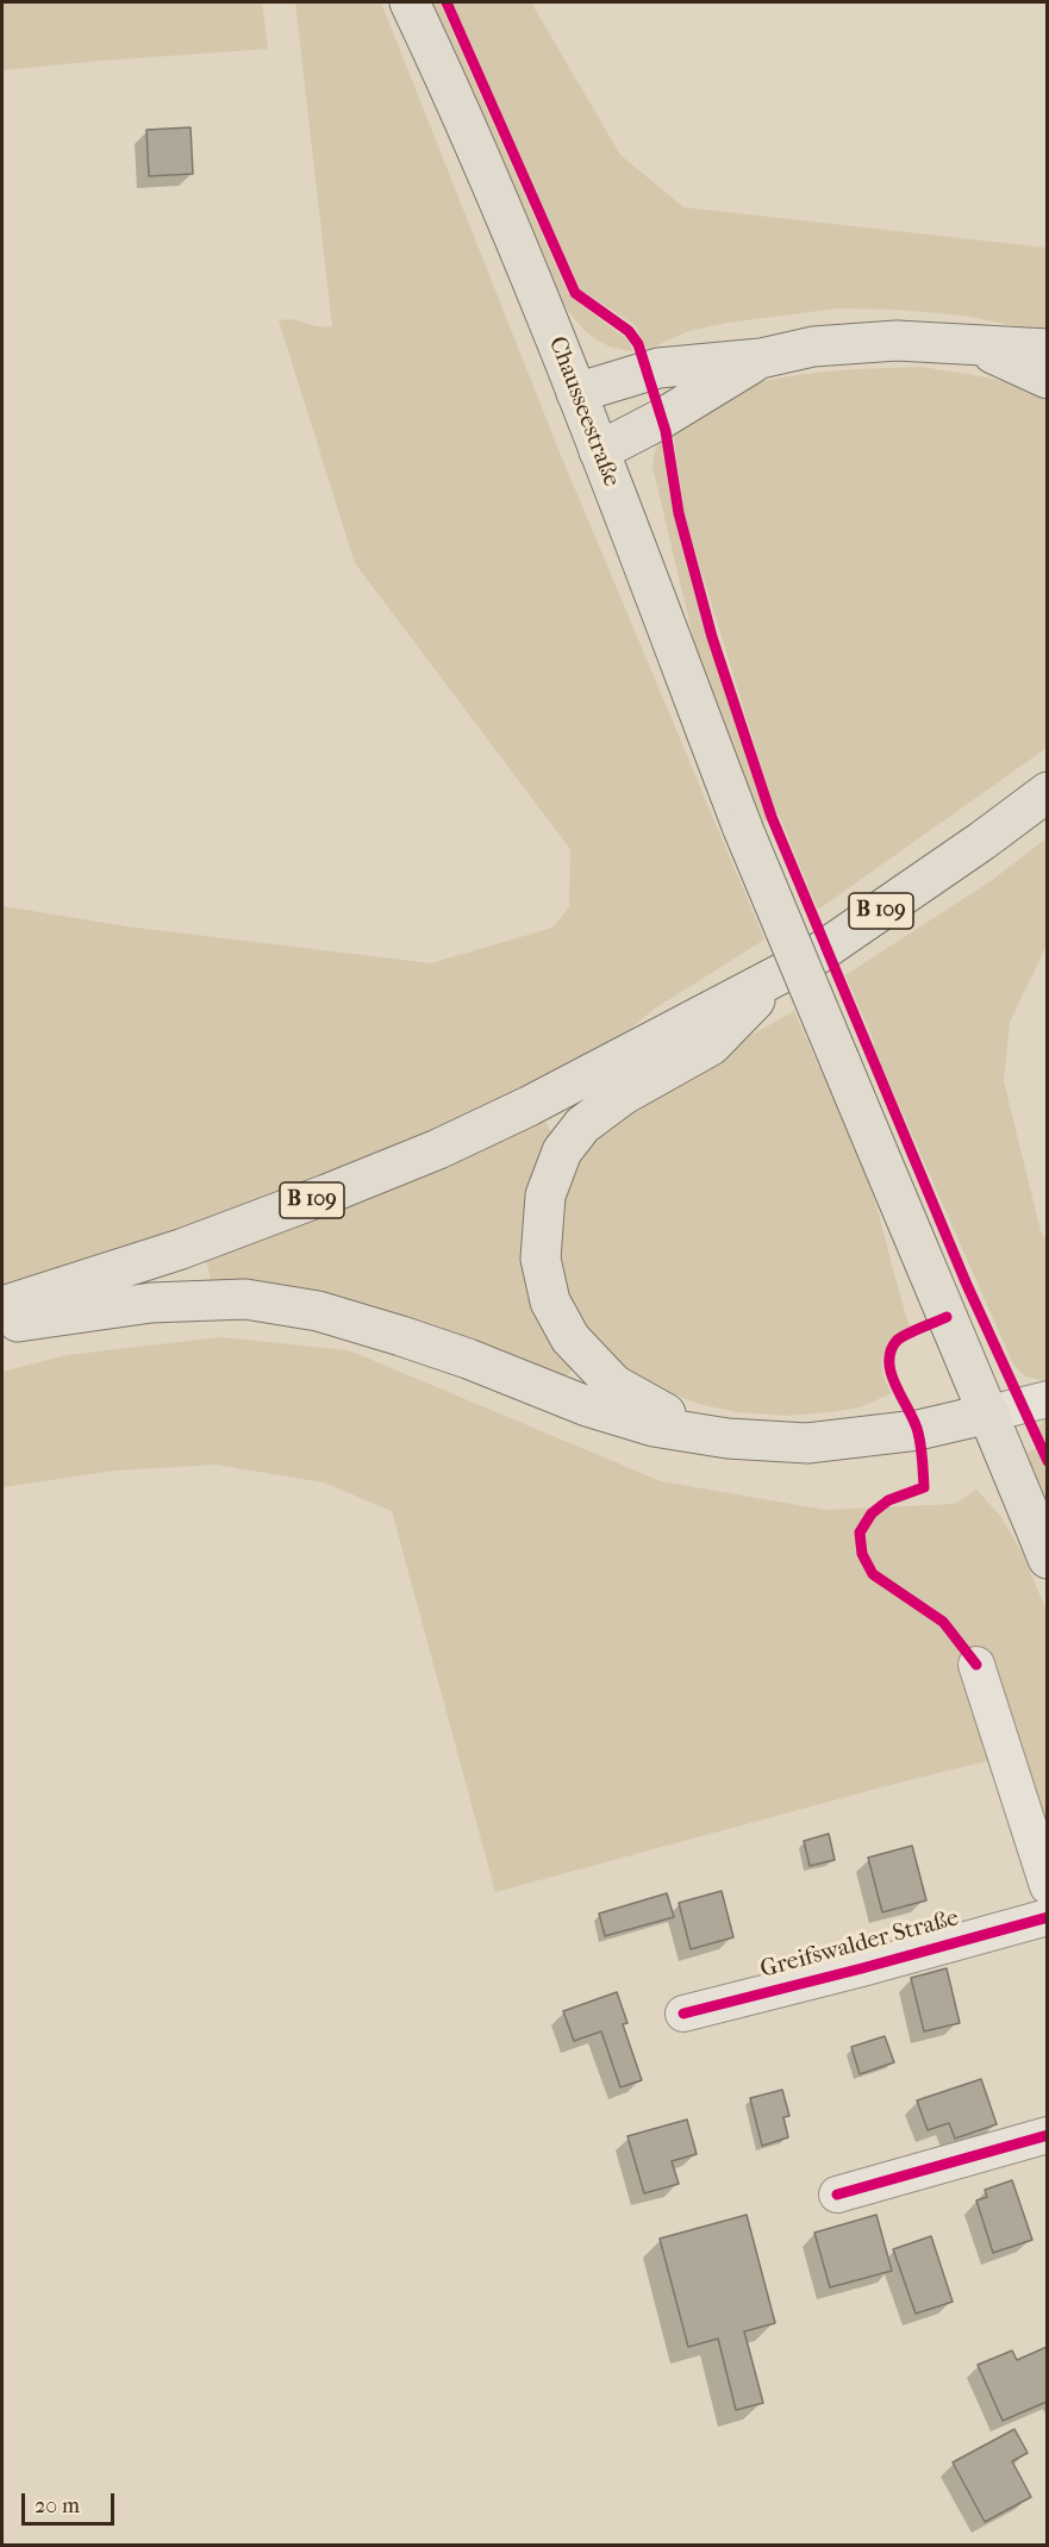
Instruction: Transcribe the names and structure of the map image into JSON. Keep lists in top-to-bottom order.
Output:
{
  "streets": {
    "main road": ["Chausseestraße", "B 109"],
    "street": ["Greifswalder Straße"]
  },
  "scale_bar": "20 m"
}
